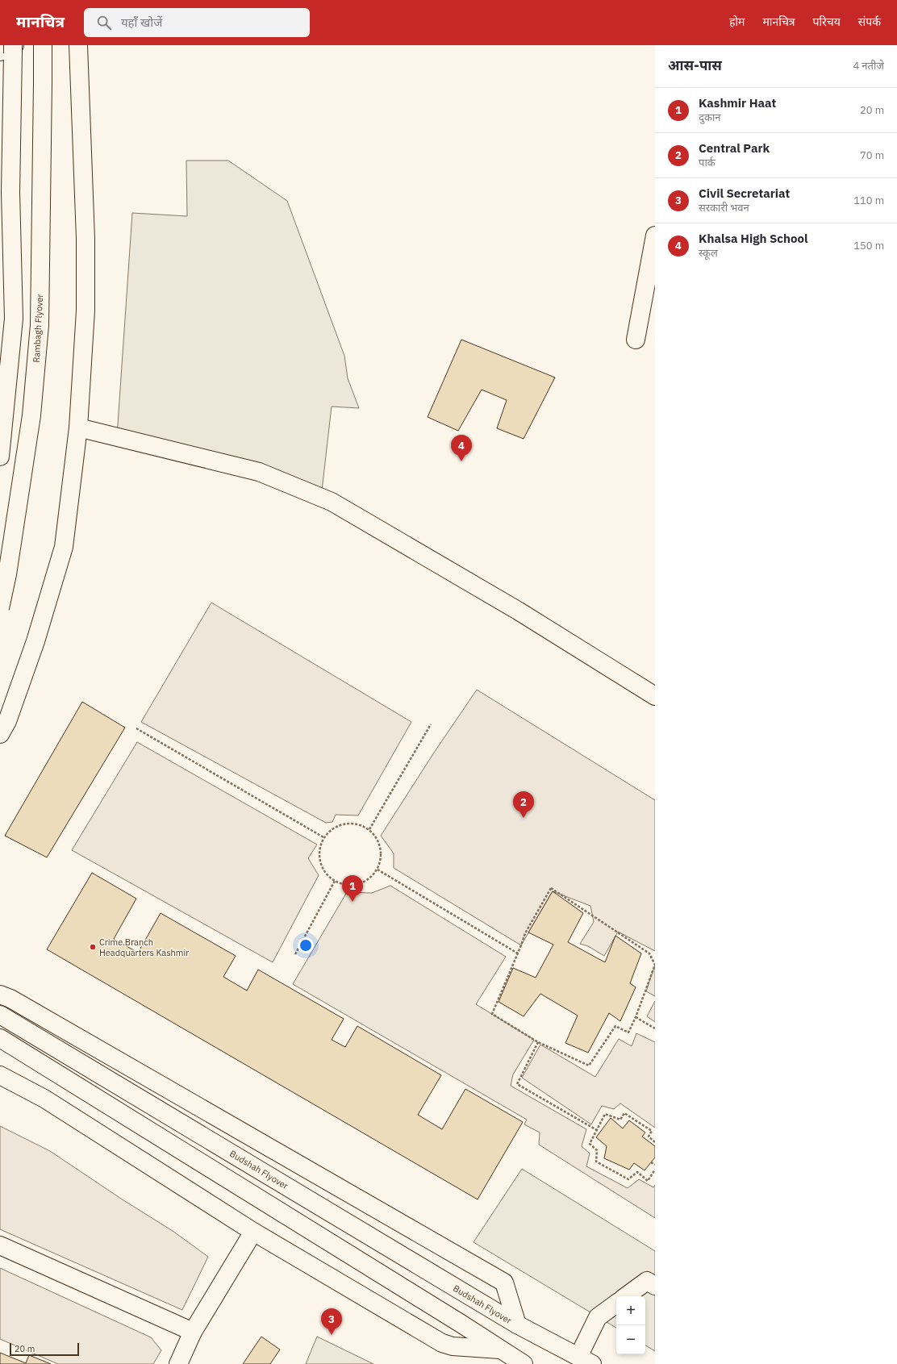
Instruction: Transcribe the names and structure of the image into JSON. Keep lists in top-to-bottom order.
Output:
{
  "streets": {
    "main road": ["Rambagh Flyover", "Budshah Flyover"]
  },
  "places": ["Crime Branch Headquarters Kashmir"],
  "scale_bar": "20 m",
  "page": {
    "header": "मानचित्र",
    "search": "यहाँ खोजें",
    "nav": [
      "होम",
      "मानचित्र",
      "परिचय",
      "संपर्क"
    ],
    "heading": ["आस-पास", "4 नतीजे"],
    "list": [
      {
        "mark": "1",
        "name": "Kashmir Haat",
        "note": "दुकान",
        "value": "20 m"
      },
      {
        "mark": "2",
        "name": "Central Park",
        "note": "पार्क",
        "value": "70 m"
      },
      {
        "mark": "3",
        "name": "Civil Secretariat",
        "note": "सरकारी भवन",
        "value": "110 m"
      },
      {
        "mark": "4",
        "name": "Khalsa High School",
        "note": "स्कूल",
        "value": "150 m"
      }
    ],
    "pins": [
      "4",
      "2",
      "1",
      "3"
    ],
    "map_buttons": ["+", "−"],
    "scale": "20 m"
  }
}
